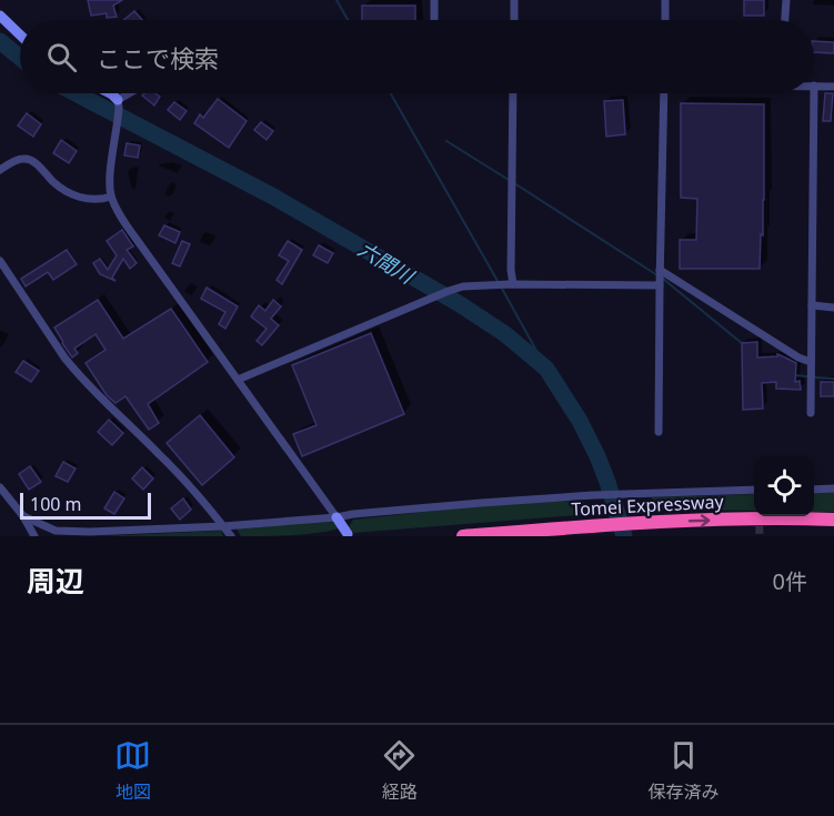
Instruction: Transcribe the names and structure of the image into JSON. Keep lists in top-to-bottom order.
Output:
{
  "streets": {
    "highway": ["Tomei Expressway"]
  },
  "one_way": ["Tomei Expressway"],
  "water": ["六間川"],
  "scale_bar": "100 m",
  "page": {
    "search": "ここで検索",
    "scale": "100 m",
    "heading": ["周辺", "0件"],
    "nav": ["地図", "経路", "保存済み"]
  }
}
